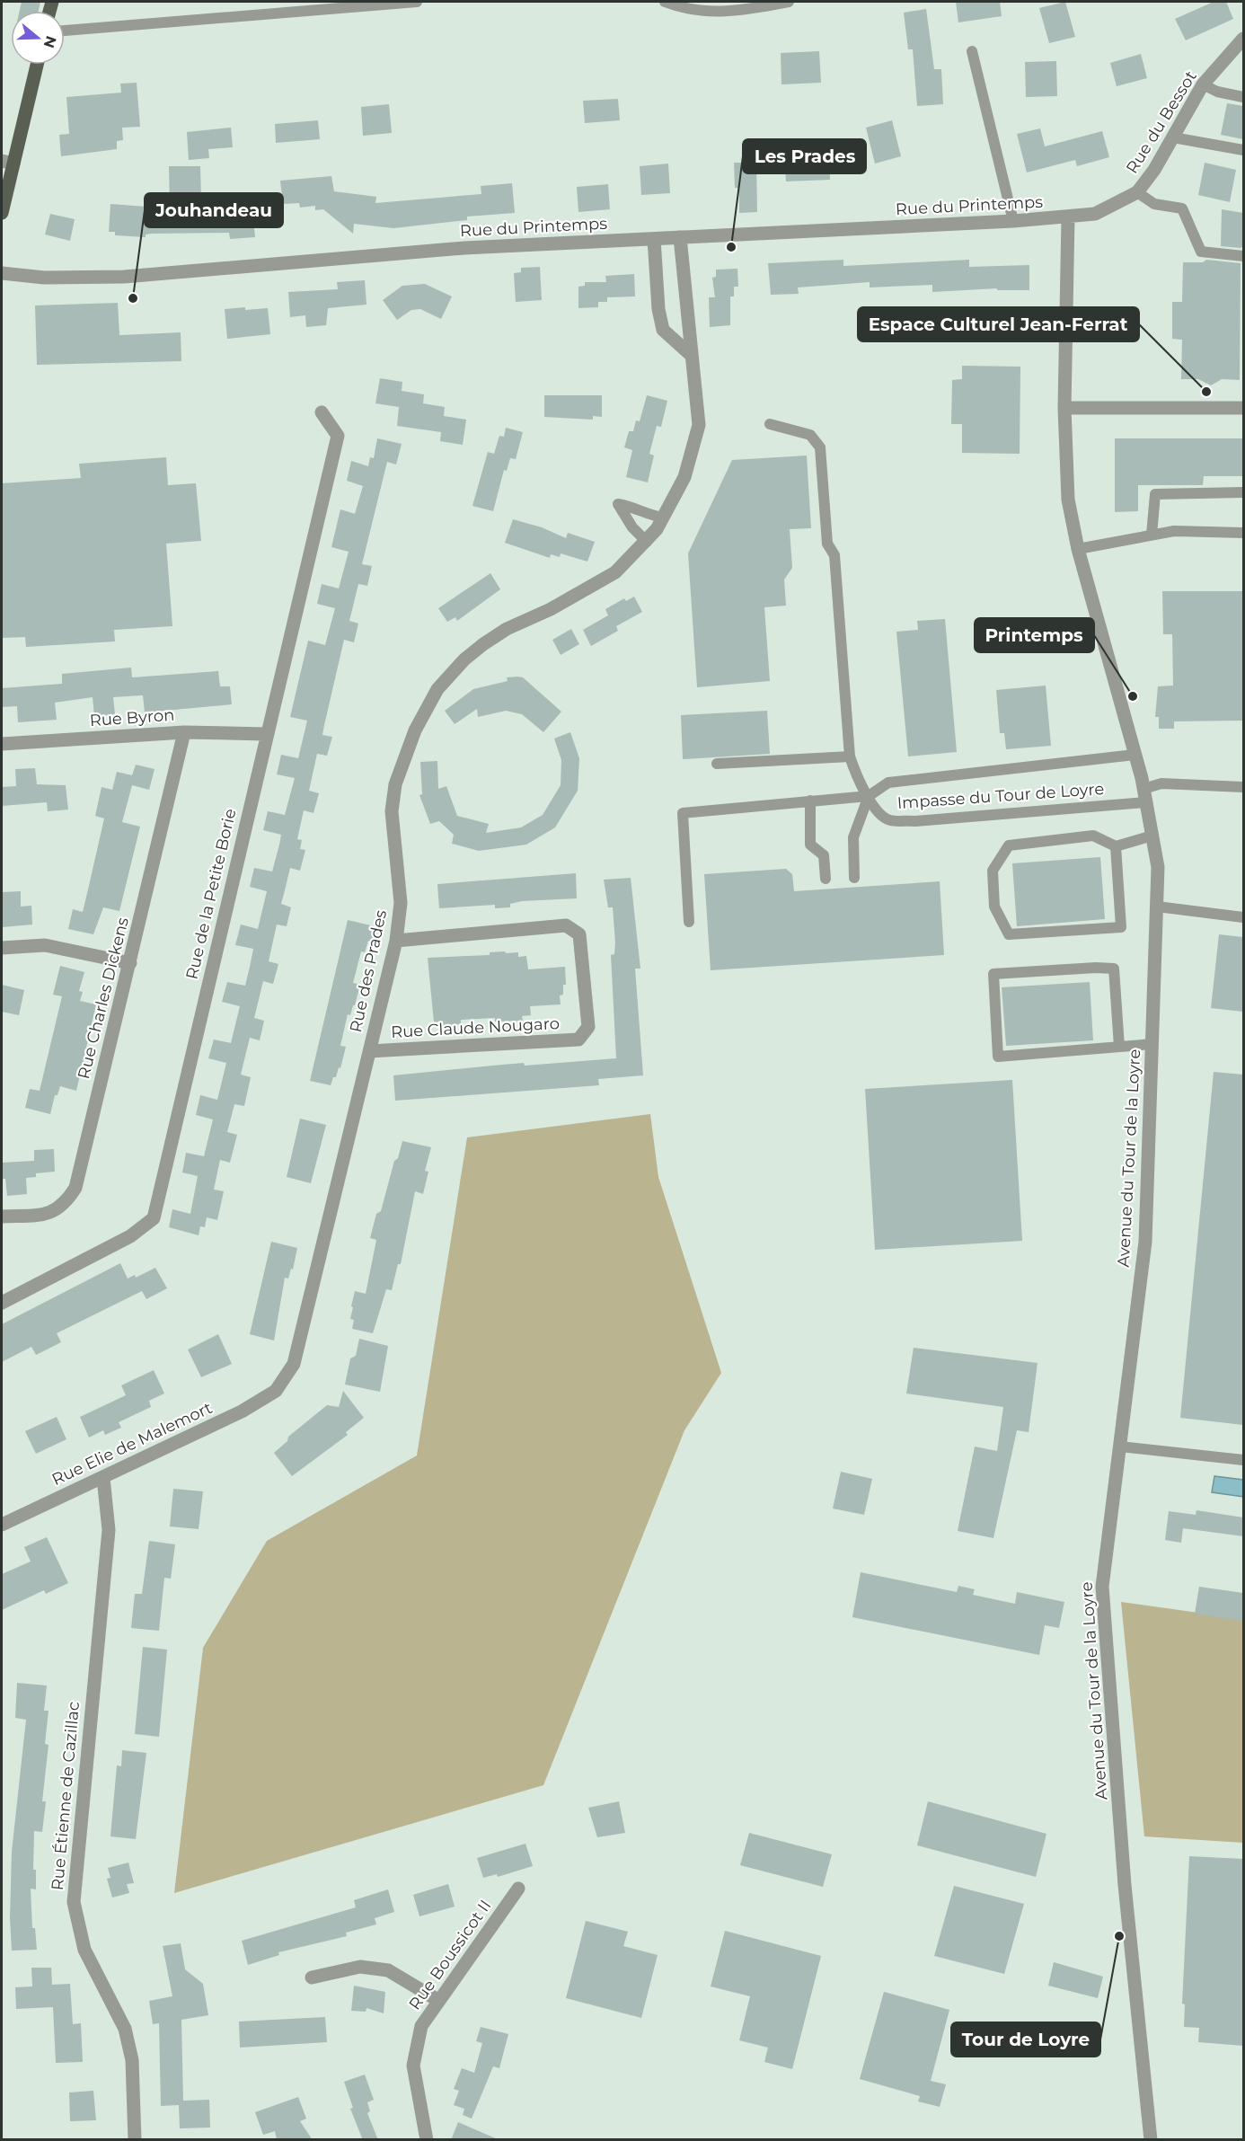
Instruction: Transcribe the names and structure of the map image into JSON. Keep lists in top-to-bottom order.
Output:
{
  "streets": {
    "street": [
      "Rue du Bessot",
      "Rue du Printemps",
      "Rue Byron",
      "Rue de la Petite Borie",
      "Rue des Prades",
      "Rue Charles Dickens",
      "Rue Claude Nougaro",
      "Avenue du Tour de la Loyre",
      "Rue Elie de Malemort",
      "Rue Étienne de Cazillac",
      "Rue Boussicot II"
    ],
    "lane": ["Impasse du Tour de Loyre"]
  },
  "crossings": [
    ["Rue du Bessot", "Rue du Printemps"],
    ["Rue du Bessot", "Avenue du Tour de la Loyre"],
    ["Rue du Printemps", "Rue des Prades"],
    ["Rue du Printemps", "Avenue du Tour de la Loyre"],
    ["Rue Byron", "Rue de la Petite Borie"],
    ["Rue Byron", "Rue Charles Dickens"],
    ["Impasse du Tour de Loyre", "Avenue du Tour de la Loyre"],
    ["Rue des Prades", "Rue Claude Nougaro"],
    ["Rue des Prades", "Rue Elie de Malemort"],
    ["Rue Elie de Malemort", "Rue Étienne de Cazillac"]
  ],
  "places": [
    "Les Prades",
    "Jouhandeau",
    "Espace Culturel Jean-Ferrat",
    "Printemps",
    "Tour de Loyre"
  ],
  "north": "right"
}
